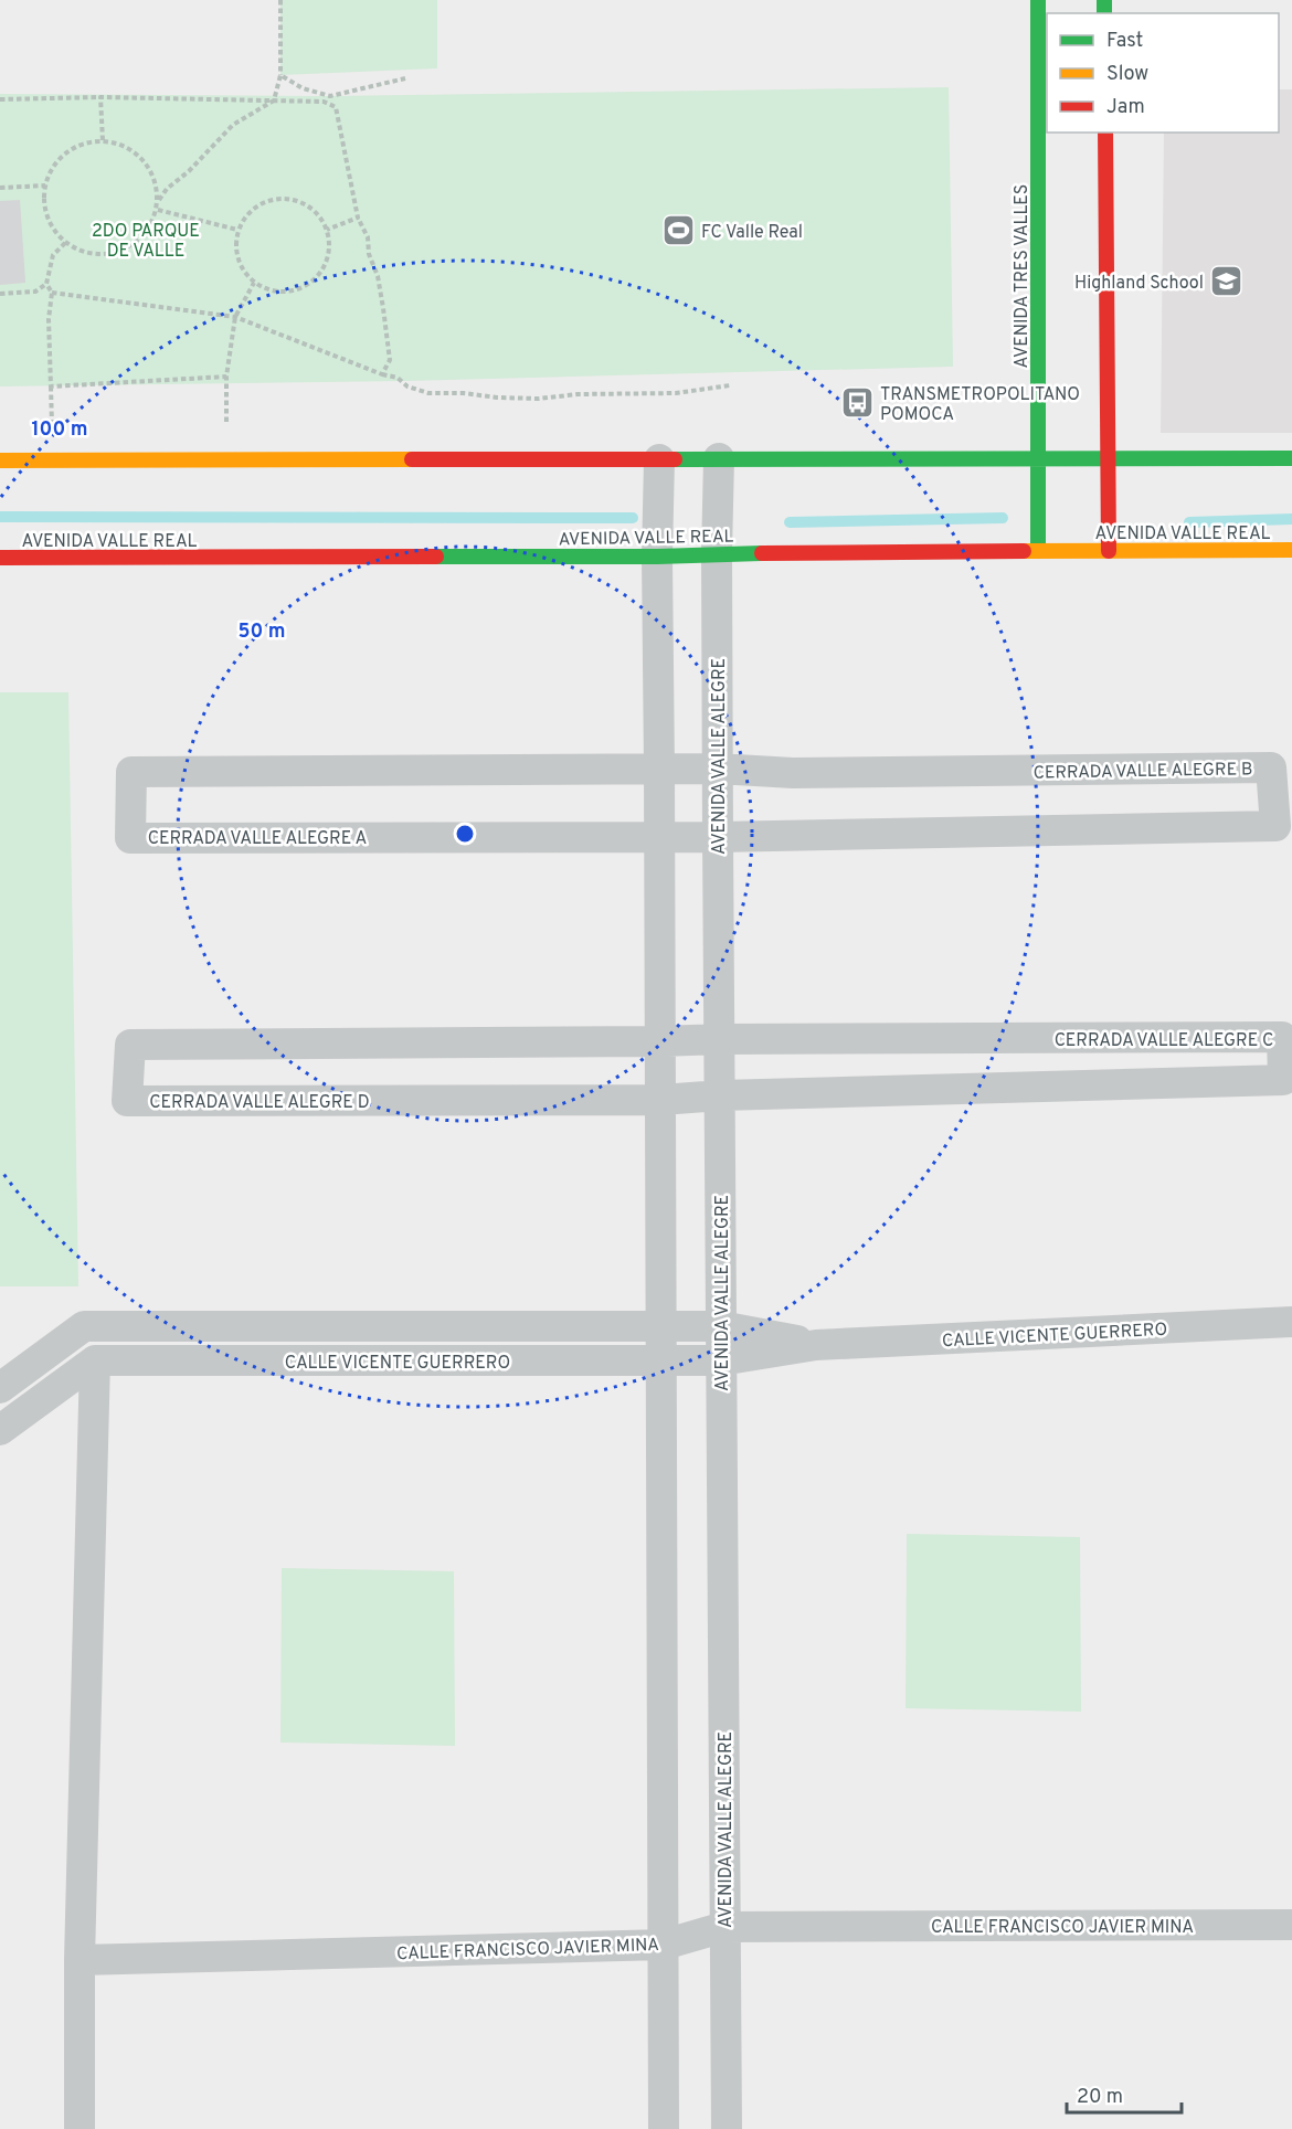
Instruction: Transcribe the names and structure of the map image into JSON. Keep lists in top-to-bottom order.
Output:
{
  "streets": {
    "street": [
      "AVENIDA TRES VALLES",
      "AVENIDA VALLE REAL",
      "AVENIDA VALLE ALEGRE",
      "CERRADA VALLE ALEGRE B",
      "CERRADA VALLE ALEGRE A",
      "CERRADA VALLE ALEGRE C",
      "CERRADA VALLE ALEGRE D",
      "CALLE VICENTE GUERRERO",
      "CALLE FRANCISCO JAVIER MINA"
    ]
  },
  "crossings": [
    ["AVENIDA TRES VALLES", "AVENIDA VALLE REAL"],
    ["AVENIDA VALLE REAL", "AVENIDA VALLE ALEGRE"],
    ["AVENIDA VALLE ALEGRE", "CERRADA VALLE ALEGRE B"],
    ["AVENIDA VALLE ALEGRE", "CERRADA VALLE ALEGRE C"],
    ["AVENIDA VALLE ALEGRE", "CALLE VICENTE GUERRERO"],
    ["AVENIDA VALLE ALEGRE", "CALLE FRANCISCO JAVIER MINA"],
    ["CERRADA VALLE ALEGRE B", "CERRADA VALLE ALEGRE A"],
    ["CERRADA VALLE ALEGRE C", "CERRADA VALLE ALEGRE D"]
  ],
  "parks": ["2DO PARQUE DE VALLE"],
  "places": {
    "sports": ["FC Valle Real"],
    "school or university": ["Highland School"],
    "bus stop": ["TRANSMETROPOLITANO POMOCA"]
  },
  "legend": ["Fast", "Slow", "Jam"],
  "scale_bar": "20 m",
  "rings": ["100 m", "50 m"]
}
